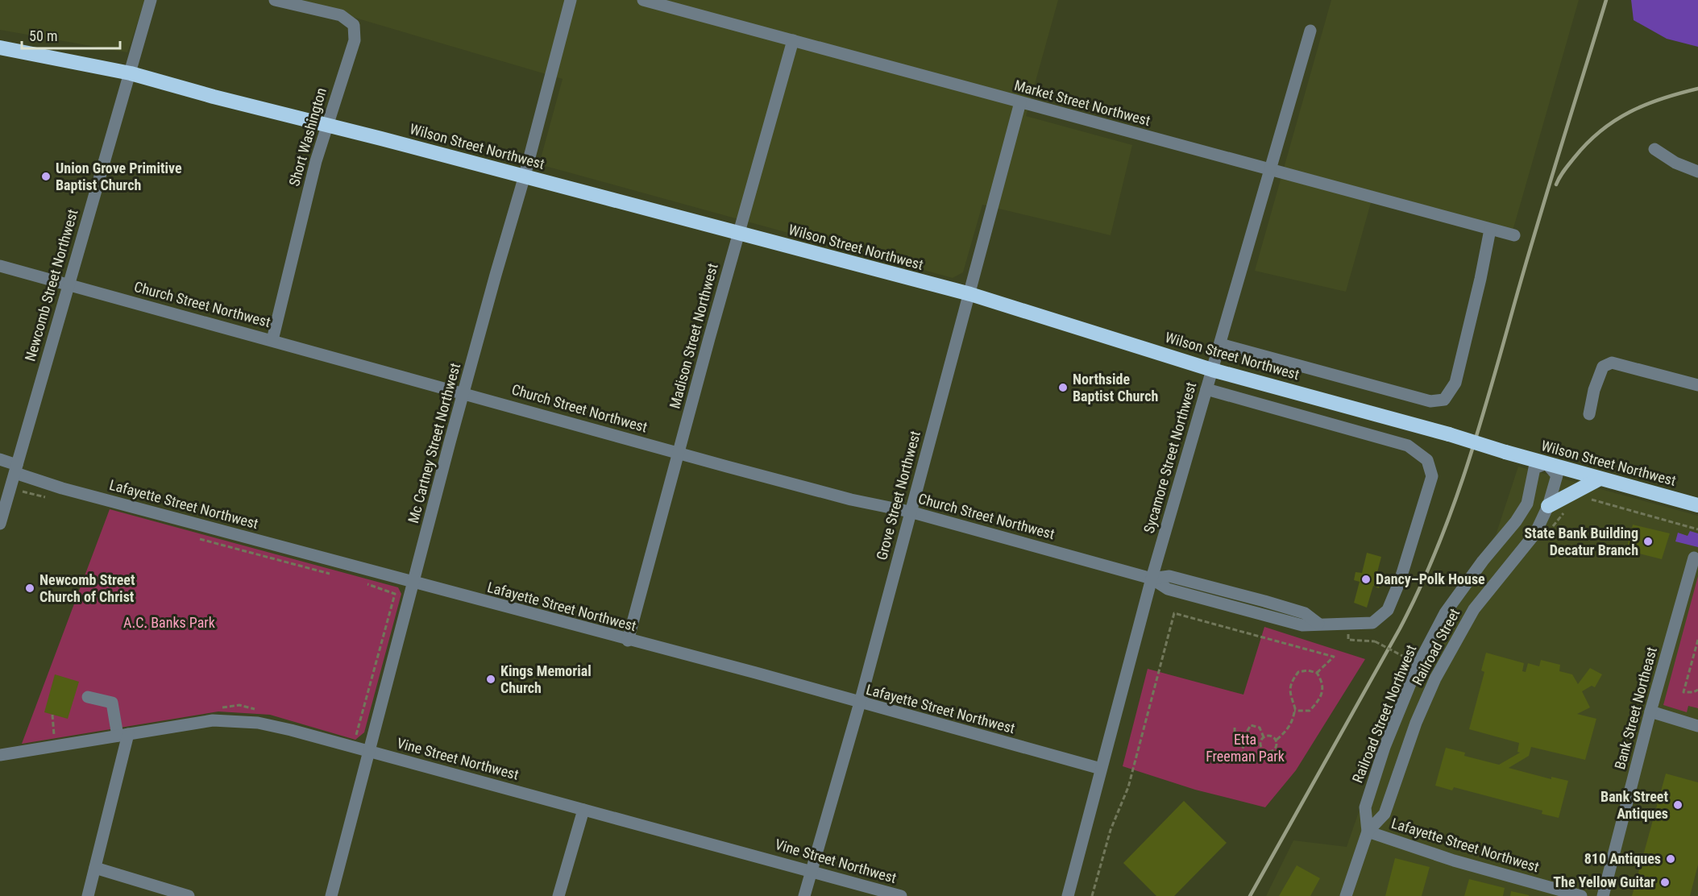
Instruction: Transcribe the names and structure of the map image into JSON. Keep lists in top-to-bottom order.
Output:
{
  "streets": {
    "highway": ["Wilson Street Northwest"],
    "street": [
      "Market Street Northwest",
      "Short Washington",
      "Newcomb Street Northwest",
      "Church Street Northwest",
      "Madison Street Northwest",
      "Mc Cartney Street Northwest",
      "Sycamore Street Northwest",
      "Grove Street Northwest",
      "Lafayette Street Northwest",
      "Railroad Street",
      "Bank Street Northeast",
      "Railroad Street Northwest",
      "Vine Street Northwest"
    ]
  },
  "crossings": [
    ["Market Street Northwest", "Madison Street Northwest"],
    ["Market Street Northwest", "Sycamore Street Northwest"],
    ["Market Street Northwest", "Grove Street Northwest"],
    ["Short Washington", "Wilson Street Northwest"],
    ["Short Washington", "Church Street Northwest"],
    ["Wilson Street Northwest", "Newcomb Street Northwest"],
    ["Wilson Street Northwest", "Madison Street Northwest"],
    ["Wilson Street Northwest", "Mc Cartney Street Northwest"],
    ["Wilson Street Northwest", "Sycamore Street Northwest"],
    ["Wilson Street Northwest", "Grove Street Northwest"],
    ["Wilson Street Northwest", "Railroad Street"],
    ["Wilson Street Northwest", "Railroad Street Northwest"],
    ["Newcomb Street Northwest", "Church Street Northwest"],
    ["Newcomb Street Northwest", "Lafayette Street Northwest"],
    ["Church Street Northwest", "Madison Street Northwest"],
    ["Church Street Northwest", "Mc Cartney Street Northwest"],
    ["Church Street Northwest", "Sycamore Street Northwest"],
    ["Church Street Northwest", "Grove Street Northwest"],
    ["Madison Street Northwest", "Lafayette Street Northwest"],
    ["Mc Cartney Street Northwest", "Lafayette Street Northwest"],
    ["Mc Cartney Street Northwest", "Vine Street Northwest"],
    ["Sycamore Street Northwest", "Lafayette Street Northwest"],
    ["Grove Street Northwest", "Lafayette Street Northwest"],
    ["Grove Street Northwest", "Vine Street Northwest"],
    ["Lafayette Street Northwest", "Railroad Street"],
    ["Lafayette Street Northwest", "Railroad Street Northwest"],
    ["Railroad Street", "Railroad Street Northwest"]
  ],
  "parks": ["A.C. Banks Park", "Etta Freeman Park"],
  "places": [
    "Union Grove Primitive Baptist Church",
    "Northside Baptist Church",
    "State Bank Building Decatur Branch",
    "Dancy–Polk House",
    "Newcomb Street Church of Christ",
    "Kings Memorial Church",
    "Bank Street Antiques",
    "810 Antiques",
    "The Yellow Guitar"
  ],
  "scale_bar": "50 m"
}
